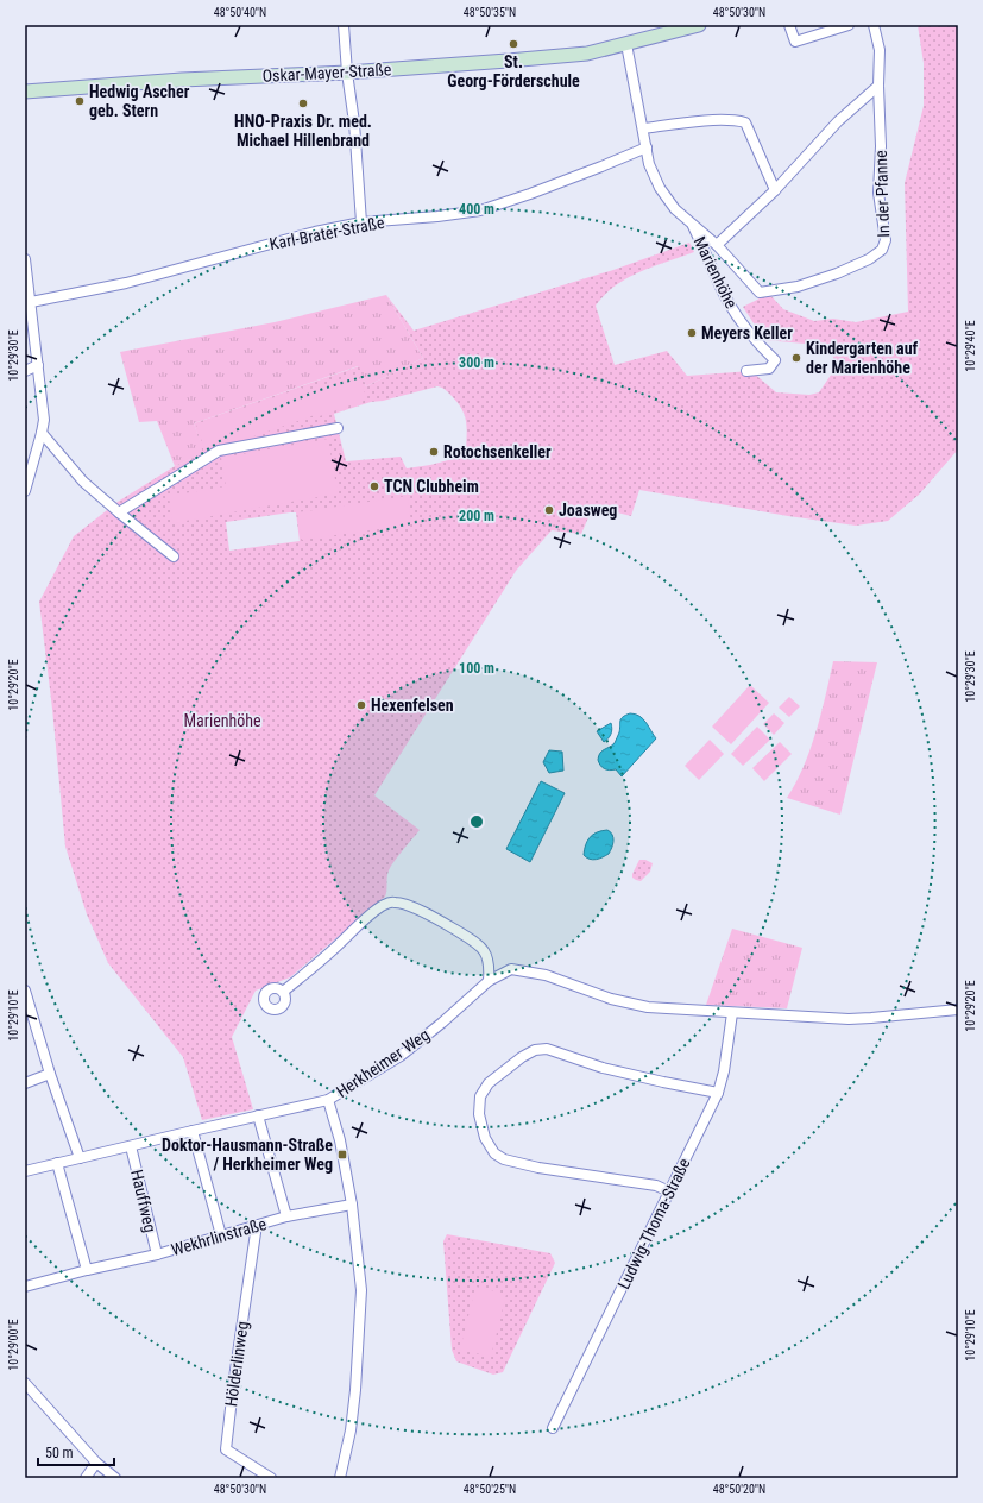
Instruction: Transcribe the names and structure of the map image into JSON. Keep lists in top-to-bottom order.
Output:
{
  "streets": {
    "main road": ["Oskar-Mayer-Straße"],
    "street": [
      "In der Pfanne",
      "Karl-Brater-Straße",
      "Marienhöhe",
      "Herkheimer Weg",
      "Hauffweg",
      "Ludwig-Thoma-Straße",
      "Wekhrlinstraße",
      "Hölderlinweg"
    ]
  },
  "crossings": [
    ["Oskar-Mayer-Straße", "In der Pfanne"],
    ["In der Pfanne", "Karl-Brater-Straße"],
    ["In der Pfanne", "Marienhöhe"],
    ["Herkheimer Weg", "Hauffweg"],
    ["Herkheimer Weg", "Ludwig-Thoma-Straße"],
    ["Hauffweg", "Wekhrlinstraße"],
    ["Wekhrlinstraße", "Hölderlinweg"]
  ],
  "parks": ["Marienhöhe"],
  "places": {
    "other": [
      "St. Georg-Förderschule",
      "Hedwig Ascher geb. Stern",
      "HNO-Praxis Dr. med. Michael Hillenbrand",
      "Meyers Keller",
      "Kindergarten auf der Marienhöhe",
      "Rotochsenkeller",
      "TCN Clubheim",
      "Joasweg",
      "Hexenfelsen"
    ],
    "transit": ["Doktor-Hausmann-Straße / Herkheimer Weg"]
  },
  "scale_bar": "50 m",
  "coordinates": [
    "48°50'40\"N",
    "48°50'35\"N",
    "48°50'30\"N",
    "10°29'40\"E",
    "10°29'30\"E",
    "10°29'20\"E",
    "10°29'10\"E",
    "10°29'00\"E",
    "48°50'25\"N",
    "48°50'20\"N"
  ],
  "rings": [
    "400 m",
    "300 m",
    "200 m",
    "100 m"
  ]
}
